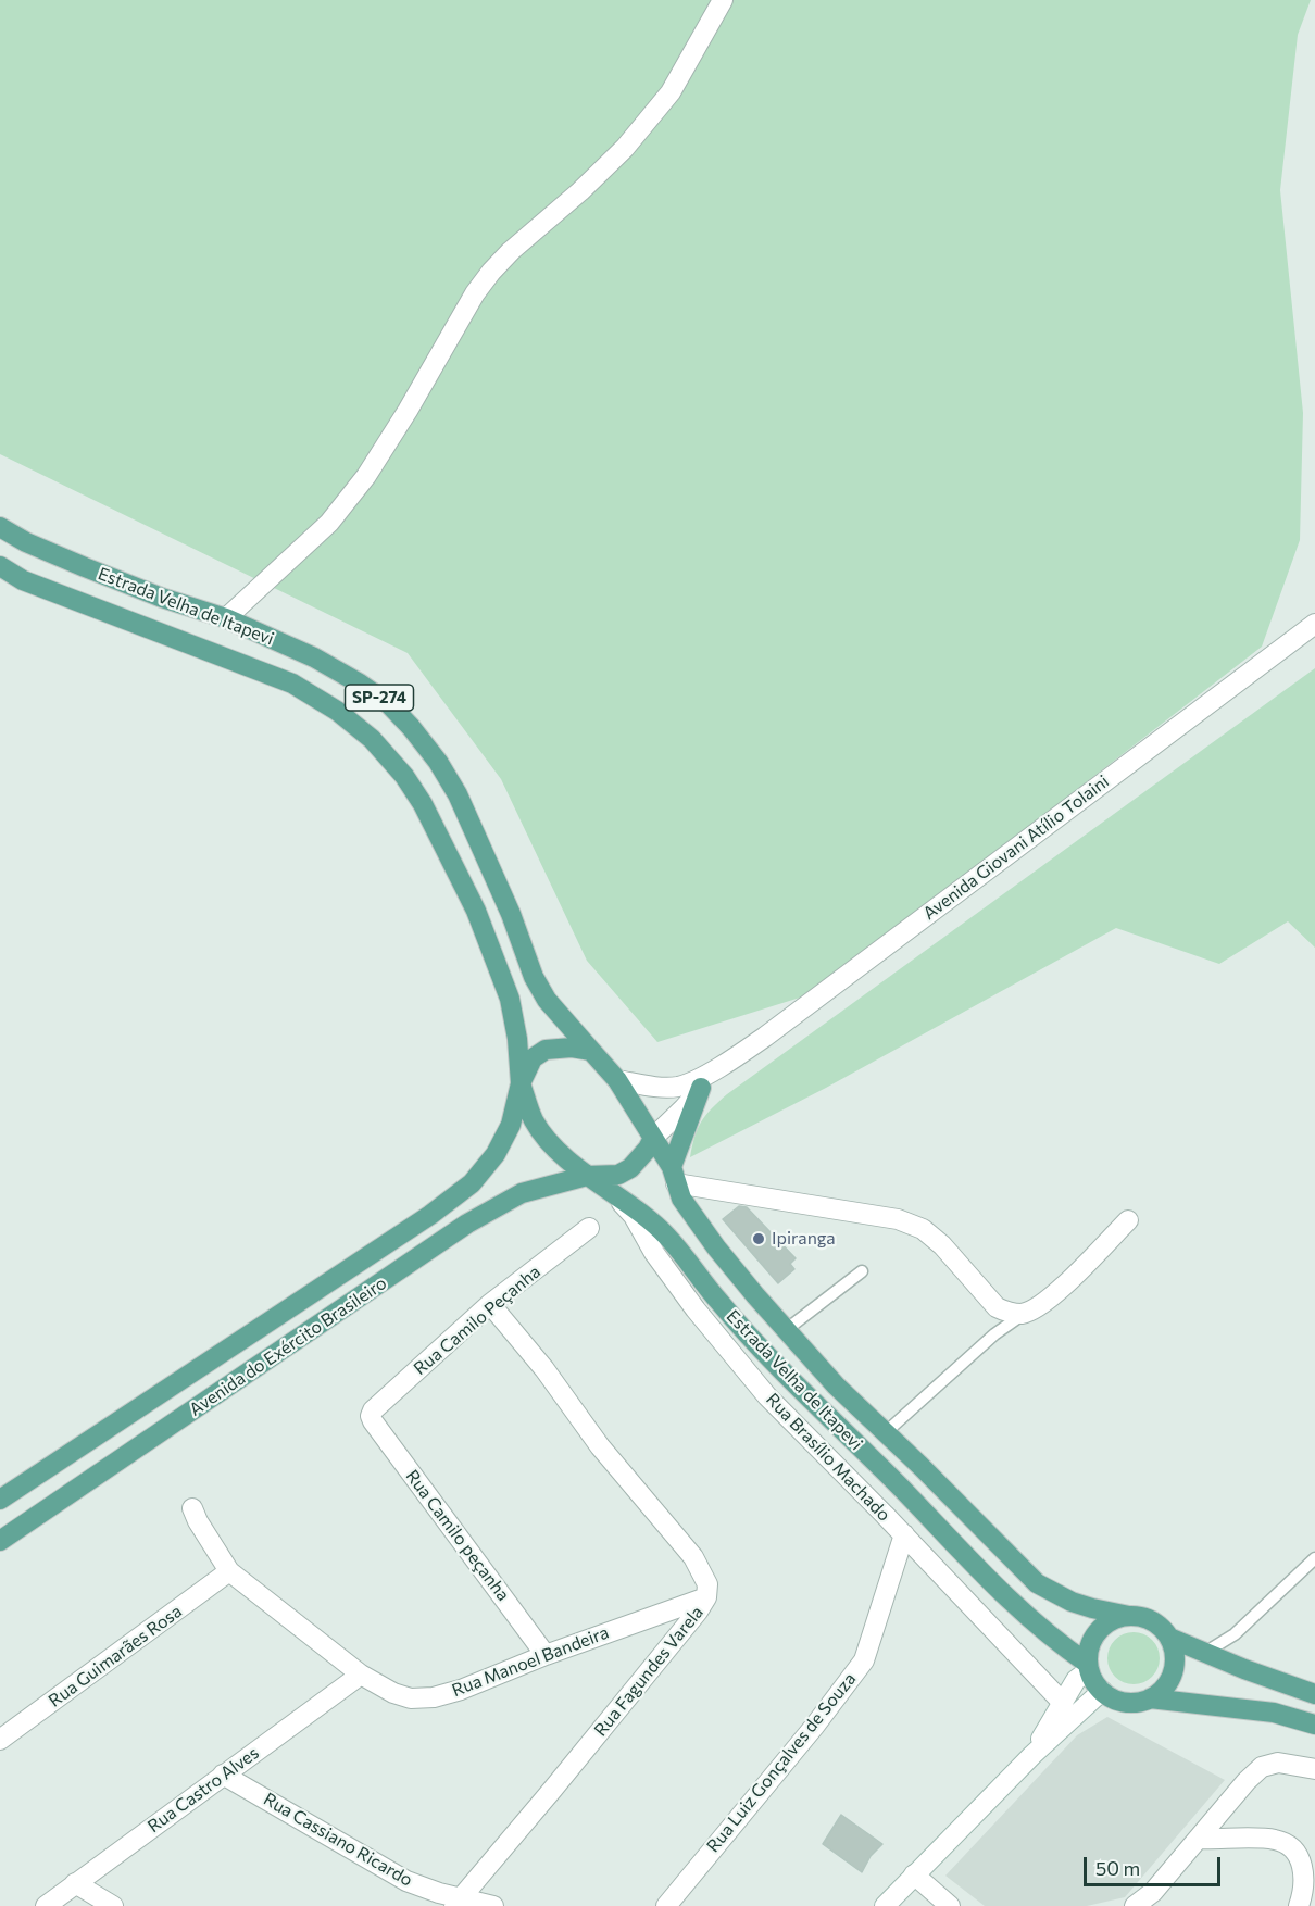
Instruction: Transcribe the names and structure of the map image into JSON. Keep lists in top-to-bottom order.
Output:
{
  "streets": {
    "main road": ["Estrada Velha de Itapevi", "SP-274", "Avenida do Exército Brasileiro"],
    "street": [
      "Avenida Giovani Atílio Tolaini",
      "Rua Camilo Peçanha",
      "Rua Brasílio Machado",
      "Rua Camilo peçanha",
      "Rua Guimarães Rosa",
      "Rua Manoel Bandeira",
      "Rua Fagundes Varela",
      "Rua Luiz Gonçalves de Souza",
      "Rua Castro Alves",
      "Rua Cassiano Ricardo"
    ]
  },
  "crossings": [
    ["Estrada Velha de Itapevi", "Avenida do Exército Brasileiro"],
    ["Estrada Velha de Itapevi", "Rua Brasílio Machado"],
    ["Rua Camilo Peçanha", "Rua Camilo peçanha"],
    ["Rua Camilo Peçanha", "Rua Fagundes Varela"],
    ["Rua Brasílio Machado", "Rua Luiz Gonçalves de Souza"],
    ["Rua Camilo peçanha", "Rua Manoel Bandeira"],
    ["Rua Guimarães Rosa", "Rua Manoel Bandeira"],
    ["Rua Manoel Bandeira", "Rua Fagundes Varela"],
    ["Rua Manoel Bandeira", "Rua Castro Alves"],
    ["Rua Fagundes Varela", "Rua Cassiano Ricardo"],
    ["Rua Castro Alves", "Rua Cassiano Ricardo"]
  ],
  "places": ["Ipiranga"],
  "scale_bar": "50 m"
}
